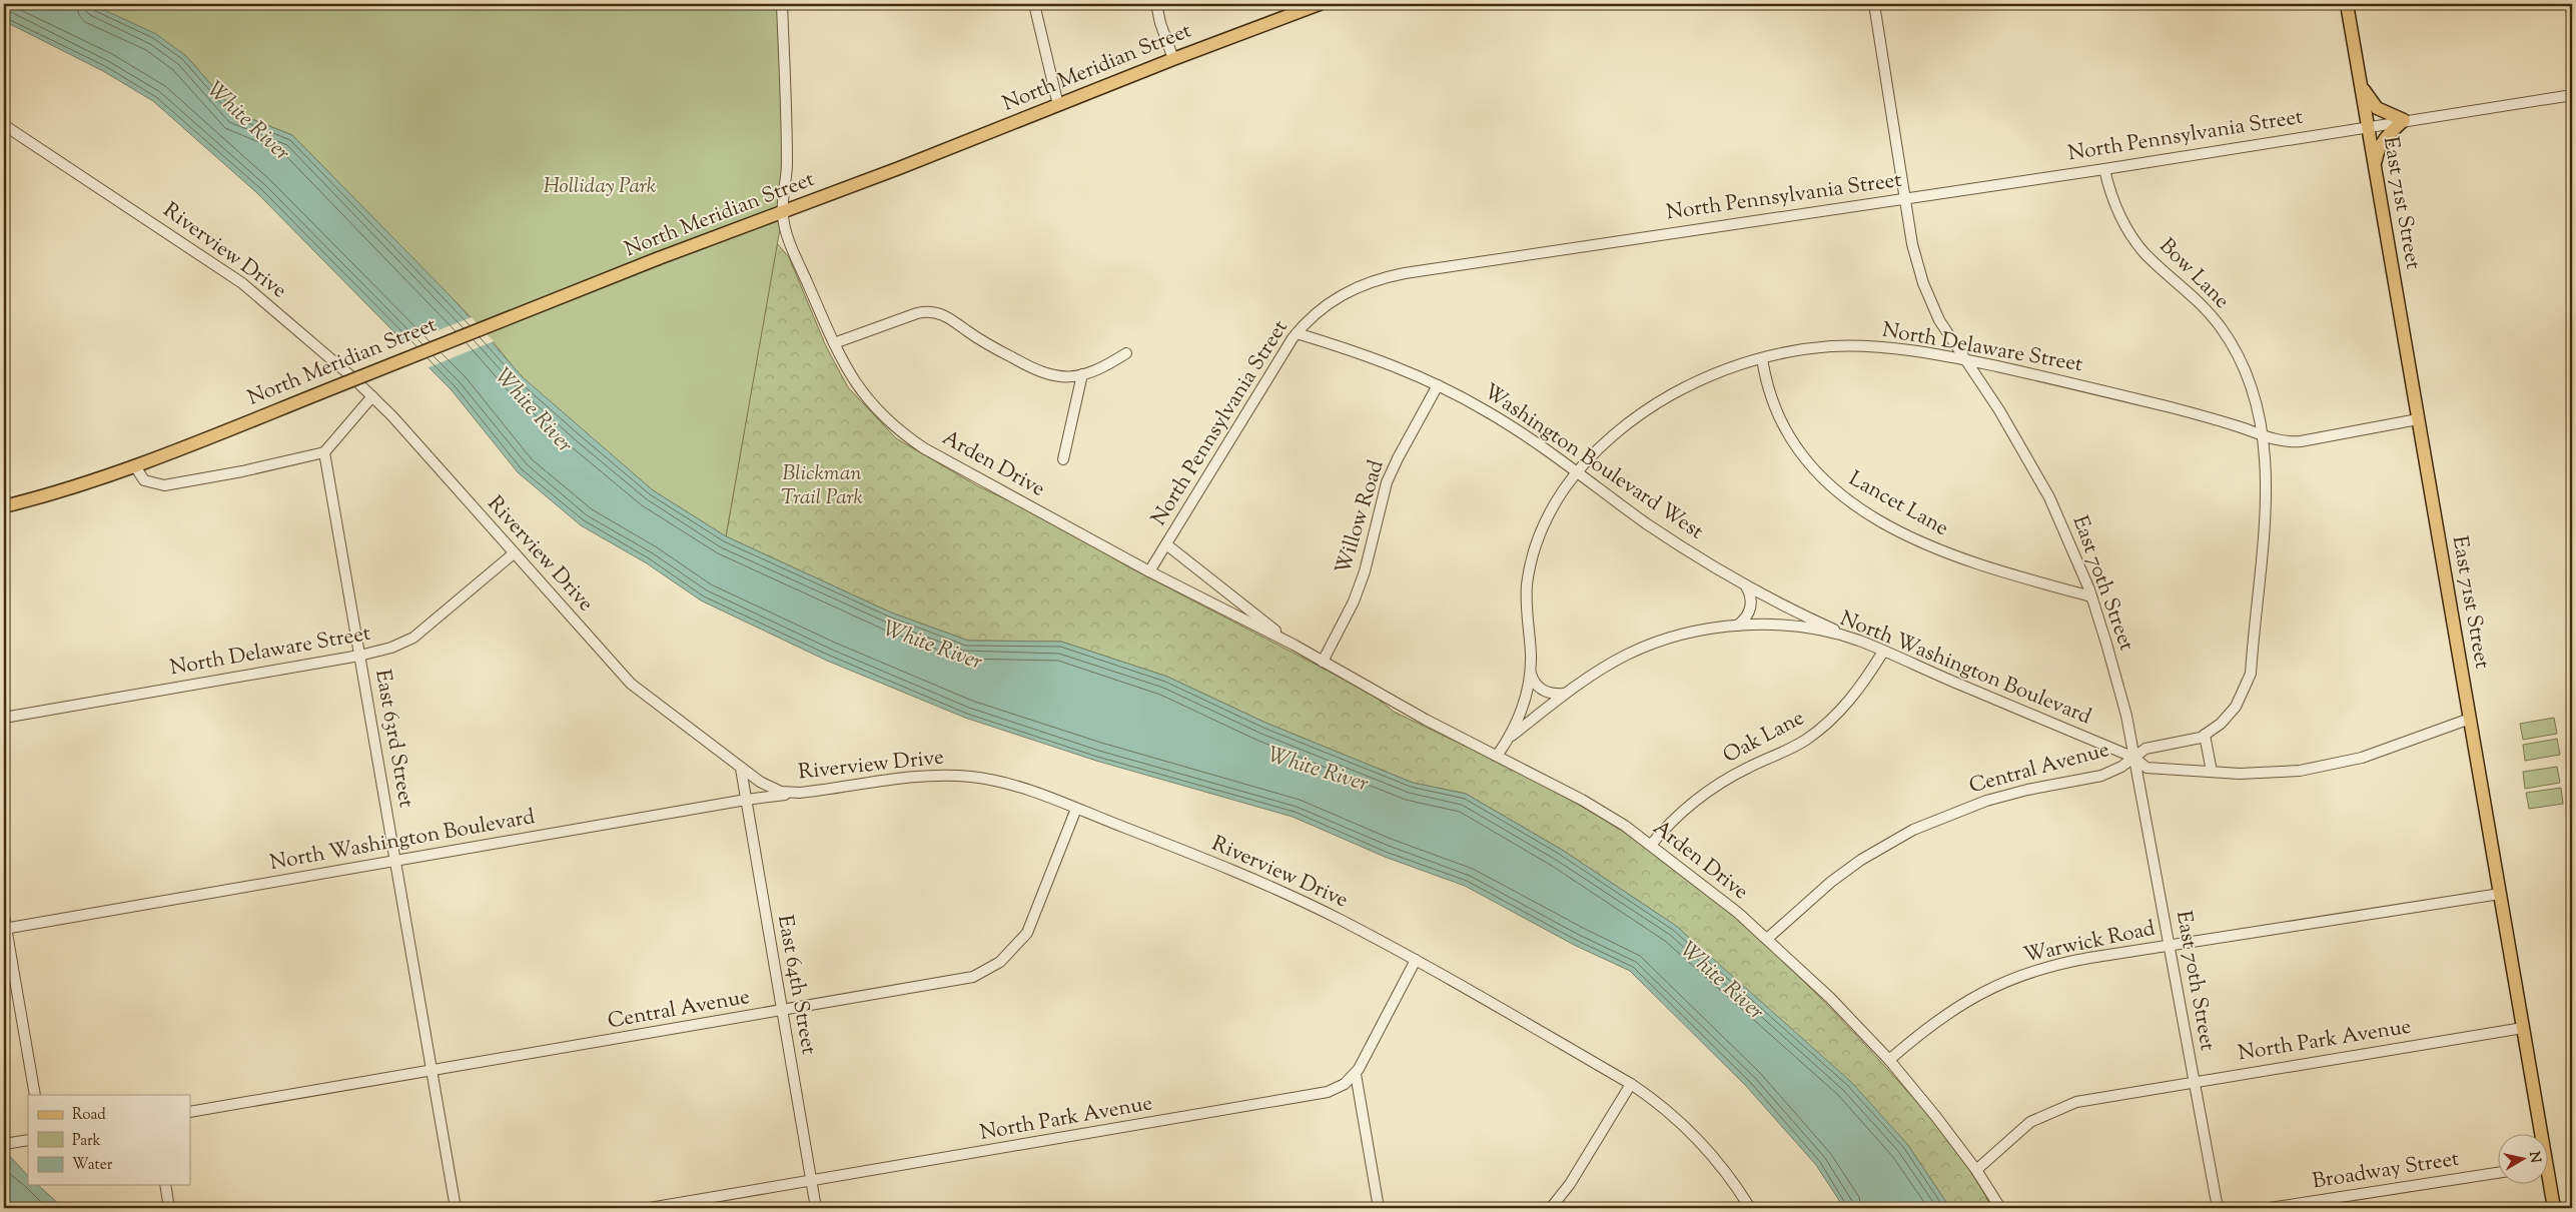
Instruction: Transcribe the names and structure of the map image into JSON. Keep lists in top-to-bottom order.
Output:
{
  "streets": {
    "main road": ["North Meridian Street", "East 71st Street"],
    "street": [
      "North Pennsylvania Street",
      "Riverview Drive",
      "Bow Lane",
      "North Delaware Street",
      "Washington Boulevard West",
      "Arden Drive",
      "Lancet Lane",
      "Willow Road",
      "East 70th Street",
      "North Washington Boulevard",
      "Oak Lane",
      "East 63rd Street",
      "Central Avenue",
      "Warwick Road",
      "East 64th Street",
      "North Park Avenue",
      "Broadway Street"
    ]
  },
  "crossings": [
    ["North Meridian Street", "Riverview Drive"],
    ["North Meridian Street", "Arden Drive"],
    ["North Meridian Street", "East 63rd Street"],
    ["North Pennsylvania Street", "East 71st Street"],
    ["North Pennsylvania Street", "Bow Lane"],
    ["North Pennsylvania Street", "Washington Boulevard West"],
    ["North Pennsylvania Street", "Arden Drive"],
    ["North Pennsylvania Street", "East 70th Street"],
    ["East 71st Street", "Central Avenue"],
    ["East 71st Street", "Warwick Road"],
    ["East 71st Street", "North Park Avenue"],
    ["Riverview Drive", "North Delaware Street"],
    ["Riverview Drive", "North Washington Boulevard"],
    ["Riverview Drive", "Central Avenue"],
    ["Riverview Drive", "East 64th Street"],
    ["Riverview Drive", "North Park Avenue"],
    ["Bow Lane", "North Delaware Street"],
    ["North Delaware Street", "Washington Boulevard West"],
    ["North Delaware Street", "Arden Drive"],
    ["North Delaware Street", "Lancet Lane"],
    ["North Delaware Street", "East 70th Street"],
    ["North Delaware Street", "North Washington Boulevard"],
    ["North Delaware Street", "East 63rd Street"],
    ["Washington Boulevard West", "Willow Road"],
    ["Washington Boulevard West", "North Washington Boulevard"],
    ["Arden Drive", "Willow Road"],
    ["Arden Drive", "Oak Lane"],
    ["Arden Drive", "Central Avenue"],
    ["Arden Drive", "Warwick Road"],
    ["Arden Drive", "North Park Avenue"],
    ["Lancet Lane", "East 70th Street"],
    ["East 70th Street", "North Washington Boulevard"],
    ["East 70th Street", "Central Avenue"],
    ["East 70th Street", "Warwick Road"],
    ["East 70th Street", "North Park Avenue"],
    ["North Washington Boulevard", "Oak Lane"],
    ["North Washington Boulevard", "East 63rd Street"],
    ["North Washington Boulevard", "Central Avenue"],
    ["North Washington Boulevard", "East 64th Street"],
    ["East 63rd Street", "Central Avenue"],
    ["Central Avenue", "East 64th Street"],
    ["East 64th Street", "North Park Avenue"]
  ],
  "water": ["White River"],
  "parks": ["Holliday Park", "Blickman Trail Park"],
  "legend": ["Road", "Park", "Water"],
  "north": "right"
}
